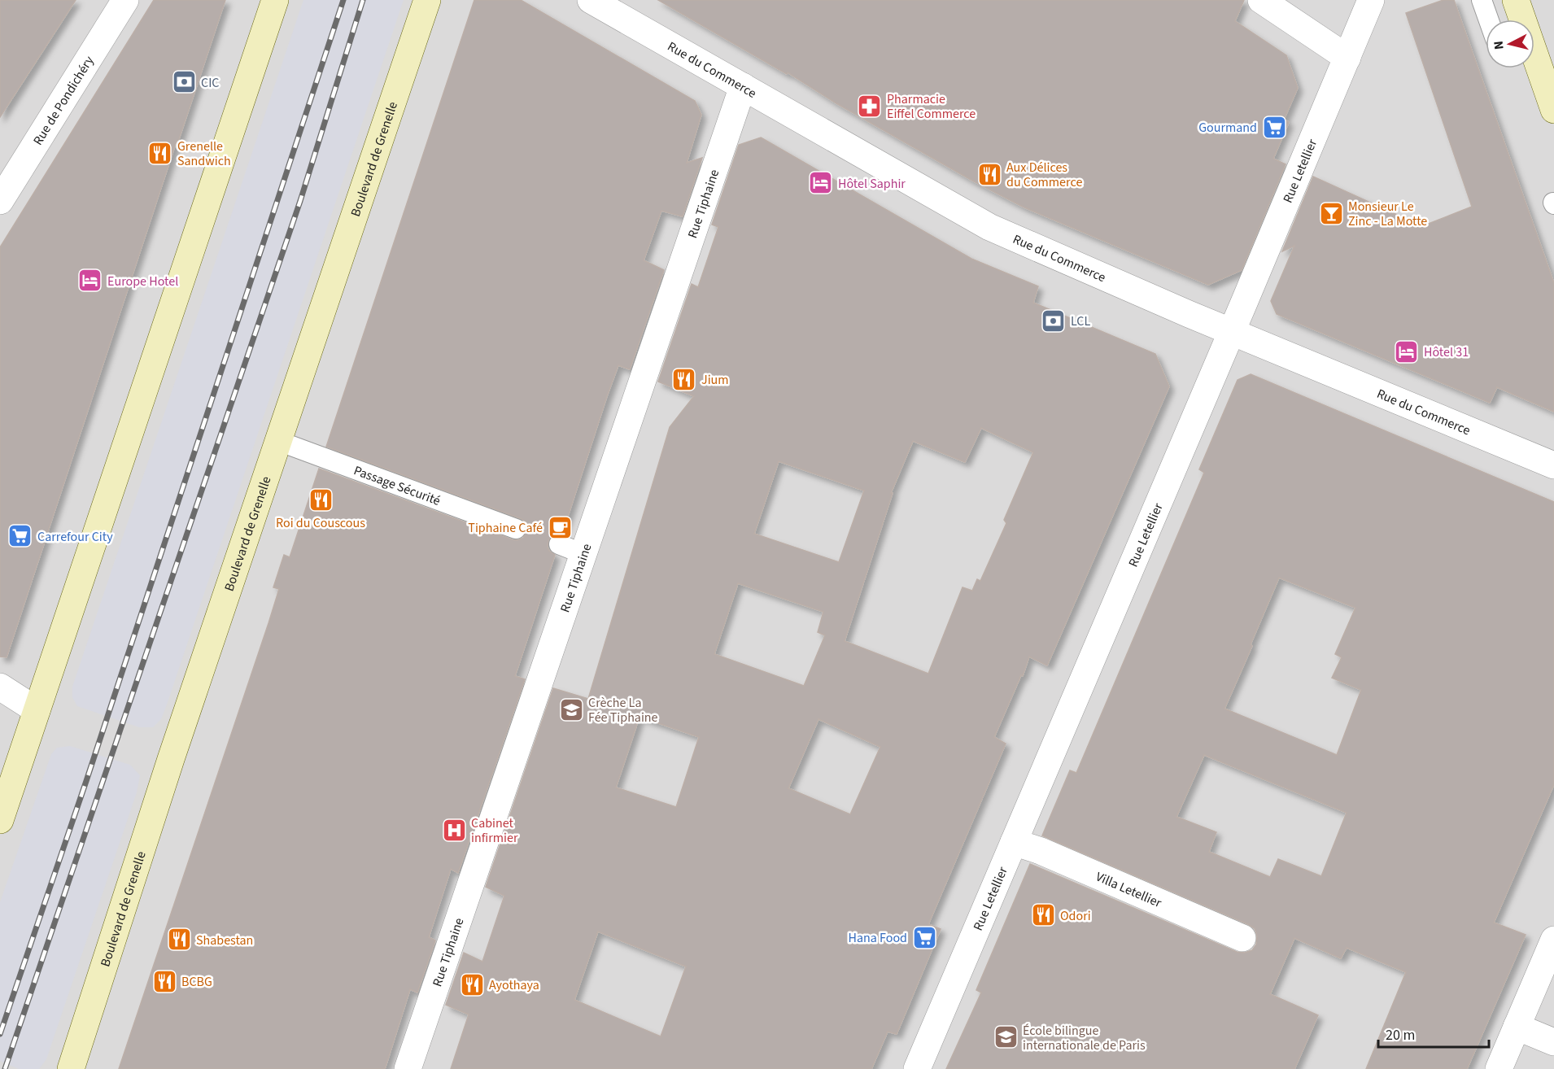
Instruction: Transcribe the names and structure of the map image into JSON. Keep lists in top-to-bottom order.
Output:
{
  "streets": {
    "main road": ["Boulevard de Grenelle"],
    "street": [
      "Rue du Commerce",
      "Rue de Pondichéry",
      "Rue Letellier",
      "Rue Tiphaine",
      "Villa Letellier"
    ],
    "lane": ["Passage Sécurité"]
  },
  "crossings": [
    ["Rue du Commerce", "Rue Letellier"],
    ["Rue du Commerce", "Rue Tiphaine"],
    ["Boulevard de Grenelle", "Passage Sécurité"],
    ["Rue Letellier", "Villa Letellier"]
  ],
  "places": {
    "bank": ["CIC", "LCL"],
    "pharmacy": ["Pharmacie Eiffel Commerce"],
    "supermarket": ["Gourmand", "Carrefour City", "Hana Food"],
    "restaurant": [
      "Grenelle Sandwich",
      "Aux Délices du Commerce",
      "Jium",
      "Roi du Couscous",
      "Odori",
      "Shabestan",
      "BCBG",
      "Ayothaya"
    ],
    "hotel": ["Hôtel Saphir", "Europe Hotel", "Hôtel 31"],
    "bar": ["Monsieur Le Zinc - La Motte"],
    "cafe": ["Tiphaine Café"],
    "school or university": ["Crèche La Fée Tiphaine", "École bilingue internationale de Paris"],
    "hospital": ["Cabinet infirmier"]
  },
  "scale_bar": "20 m",
  "north": "left"
}
